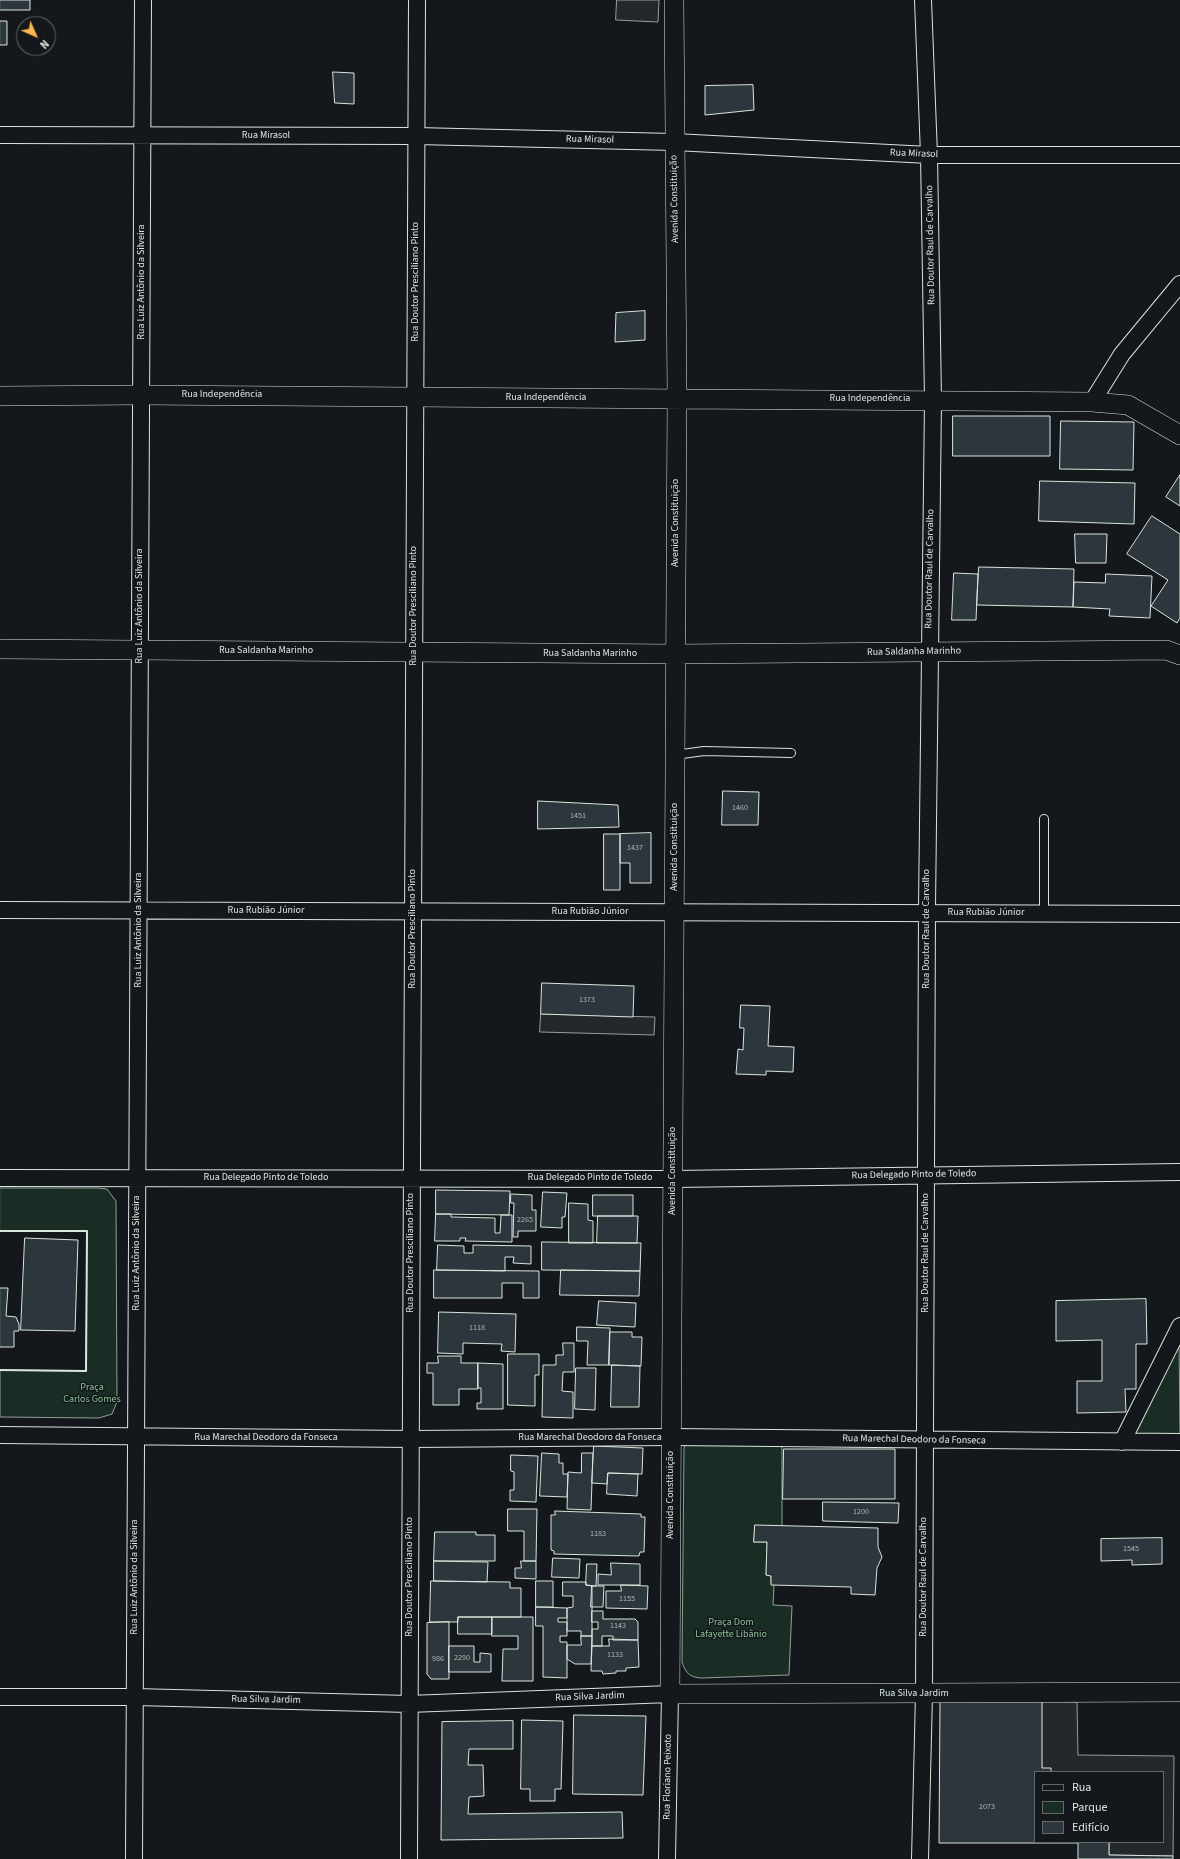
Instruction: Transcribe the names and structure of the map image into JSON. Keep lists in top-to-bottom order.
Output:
{
  "streets": {
    "street": [
      "Rua Mirasol",
      "Avenida Constituição",
      "Rua Doutor Raul de Carvalho",
      "Rua Luiz Antônio da Silveira",
      "Rua Doutor Presciliano Pinto",
      "Rua Independência",
      "Rua Saldanha Marinho",
      "Rua Rubião Júnior",
      "Rua Delegado Pinto de Toledo",
      "Rua Marechal Deodoro da Fonseca",
      "Rua Silva Jardim",
      "Rua Floriano Peixoto"
    ]
  },
  "crossings": [
    ["Rua Mirasol", "Avenida Constituição"],
    ["Rua Mirasol", "Rua Doutor Raul de Carvalho"],
    ["Rua Mirasol", "Rua Luiz Antônio da Silveira"],
    ["Rua Mirasol", "Rua Doutor Presciliano Pinto"],
    ["Avenida Constituição", "Rua Independência"],
    ["Avenida Constituição", "Rua Saldanha Marinho"],
    ["Avenida Constituição", "Rua Rubião Júnior"],
    ["Avenida Constituição", "Rua Delegado Pinto de Toledo"],
    ["Avenida Constituição", "Rua Marechal Deodoro da Fonseca"],
    ["Avenida Constituição", "Rua Silva Jardim"],
    ["Avenida Constituição", "Rua Floriano Peixoto"],
    ["Rua Doutor Raul de Carvalho", "Rua Independência"],
    ["Rua Doutor Raul de Carvalho", "Rua Saldanha Marinho"],
    ["Rua Doutor Raul de Carvalho", "Rua Rubião Júnior"],
    ["Rua Doutor Raul de Carvalho", "Rua Delegado Pinto de Toledo"],
    ["Rua Doutor Raul de Carvalho", "Rua Marechal Deodoro da Fonseca"],
    ["Rua Doutor Raul de Carvalho", "Rua Silva Jardim"],
    ["Rua Luiz Antônio da Silveira", "Rua Independência"],
    ["Rua Luiz Antônio da Silveira", "Rua Saldanha Marinho"],
    ["Rua Luiz Antônio da Silveira", "Rua Rubião Júnior"],
    ["Rua Luiz Antônio da Silveira", "Rua Delegado Pinto de Toledo"],
    ["Rua Luiz Antônio da Silveira", "Rua Marechal Deodoro da Fonseca"],
    ["Rua Luiz Antônio da Silveira", "Rua Silva Jardim"],
    ["Rua Doutor Presciliano Pinto", "Rua Independência"],
    ["Rua Doutor Presciliano Pinto", "Rua Saldanha Marinho"],
    ["Rua Doutor Presciliano Pinto", "Rua Rubião Júnior"],
    ["Rua Doutor Presciliano Pinto", "Rua Delegado Pinto de Toledo"],
    ["Rua Doutor Presciliano Pinto", "Rua Marechal Deodoro da Fonseca"],
    ["Rua Doutor Presciliano Pinto", "Rua Silva Jardim"],
    ["Rua Silva Jardim", "Rua Floriano Peixoto"]
  ],
  "parks": ["Praça Carlos Gomes", "Praça Dom Lafayette Libânio"],
  "house_numbers": [
    "1460",
    "1451",
    "1437",
    "1373",
    "2265",
    "1118",
    "1200",
    "1183",
    "1545",
    "1155",
    "1143",
    "1133",
    "2290",
    "986",
    "2073"
  ],
  "legend": ["Rua", "Parque", "Edifício"],
  "north": "bottom right"
}
